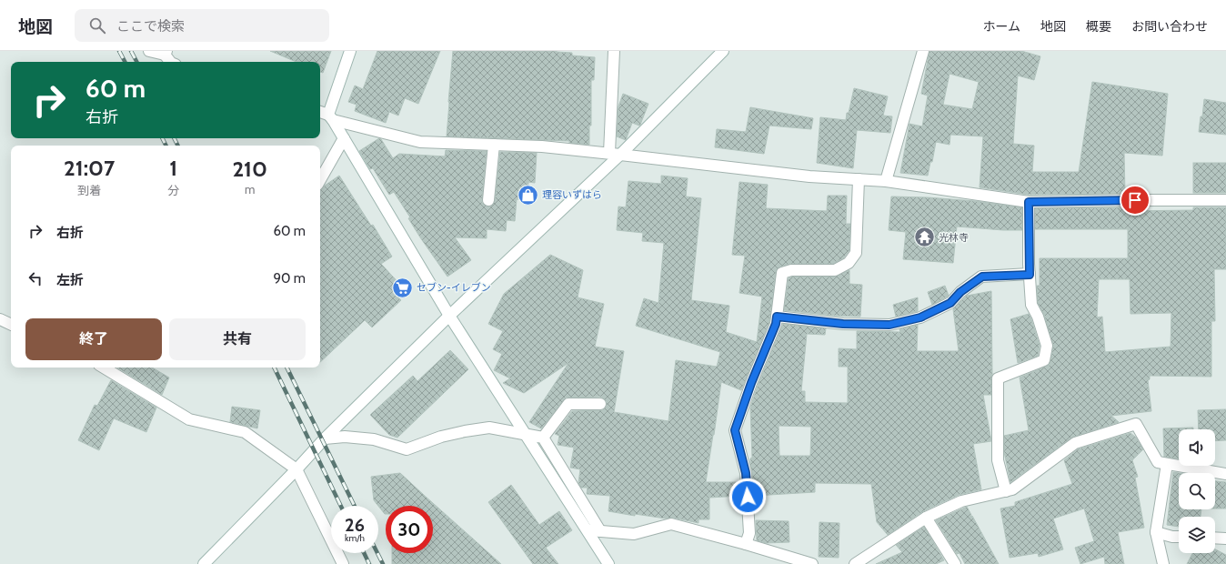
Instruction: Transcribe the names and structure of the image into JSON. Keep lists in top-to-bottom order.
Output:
{
  "places": {
    "shop": ["理容いずはら"],
    "temple": ["光林寺"],
    "supermarket": ["セブン-イレブン"]
  },
  "page": {
    "header": "地図",
    "search": "ここで検索",
    "nav": [
      "ホーム",
      "地図",
      "概要",
      "お問い合わせ"
    ],
    "turn": ["60 m", "右折"],
    "eta": [
      "21:07",
      "到着",
      "1",
      "分",
      "210",
      "m"
    ],
    "list": [
      {
        "name": "右折",
        "value": "60 m"
      },
      {
        "name": "左折",
        "value": "90 m"
      }
    ],
    "buttons": ["終了", "共有"],
    "speed": "26 km/h",
    "limit": "30"
  }
}
